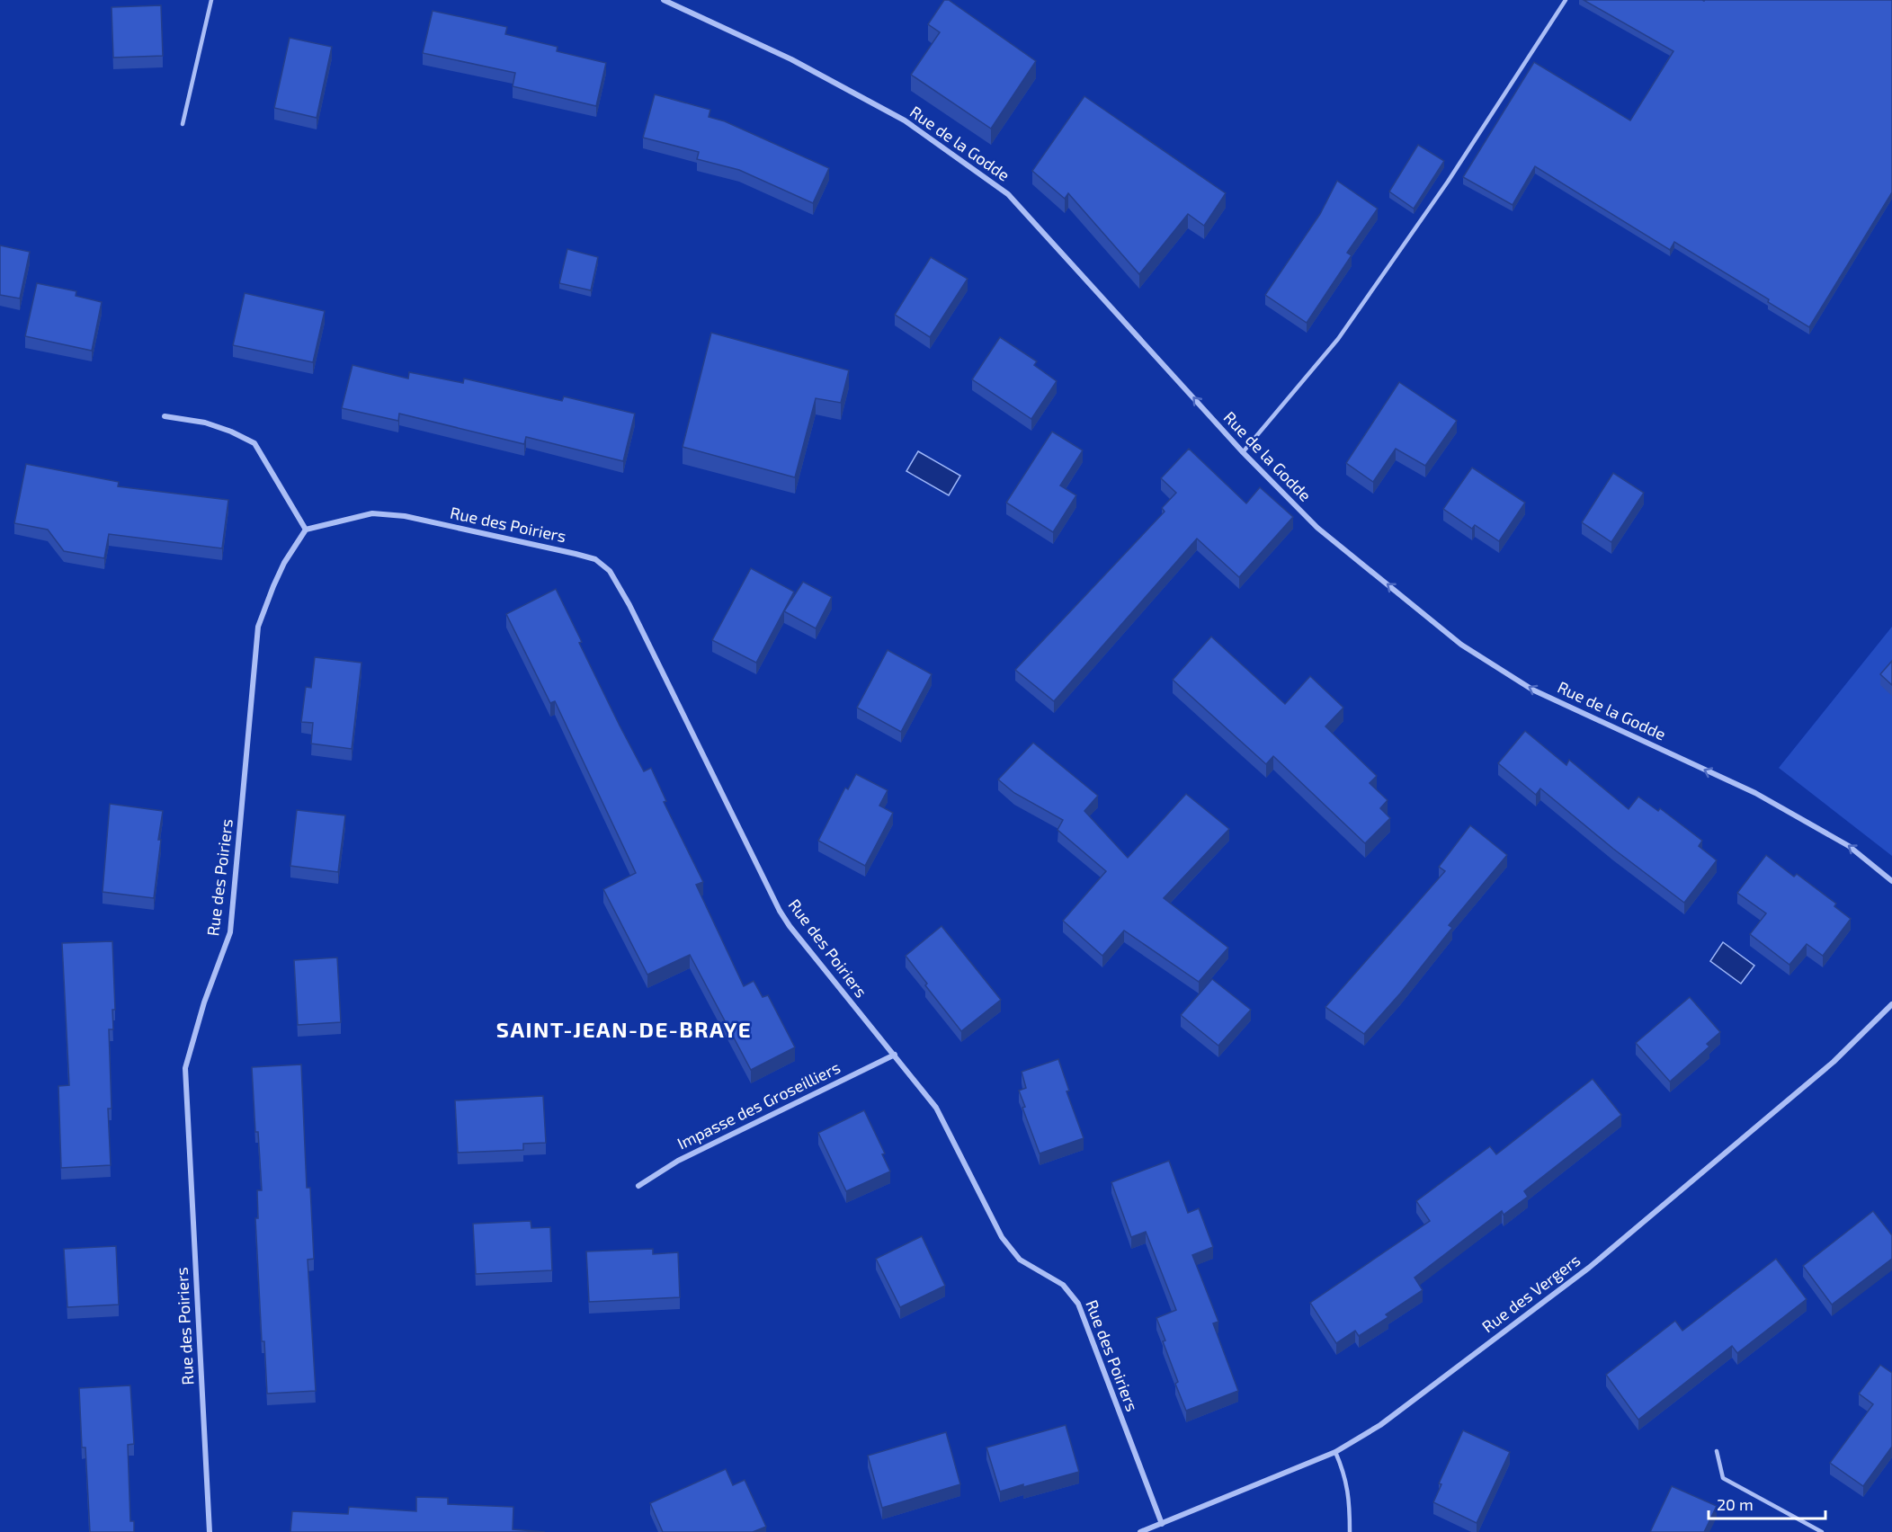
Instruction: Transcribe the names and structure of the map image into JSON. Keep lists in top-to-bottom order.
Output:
{
  "streets": {
    "street": [
      "Rue de la Godde",
      "Rue des Poiriers",
      "Impasse des Groseilliers",
      "Rue des Vergers"
    ]
  },
  "crossings": [
    ["Rue des Poiriers", "Impasse des Groseilliers"],
    ["Rue des Poiriers", "Rue des Vergers"]
  ],
  "one_way": ["Rue de la Godde"],
  "districts": ["SAINT-JEAN-DE-BRAYE"],
  "scale_bar": "20 m"
}
